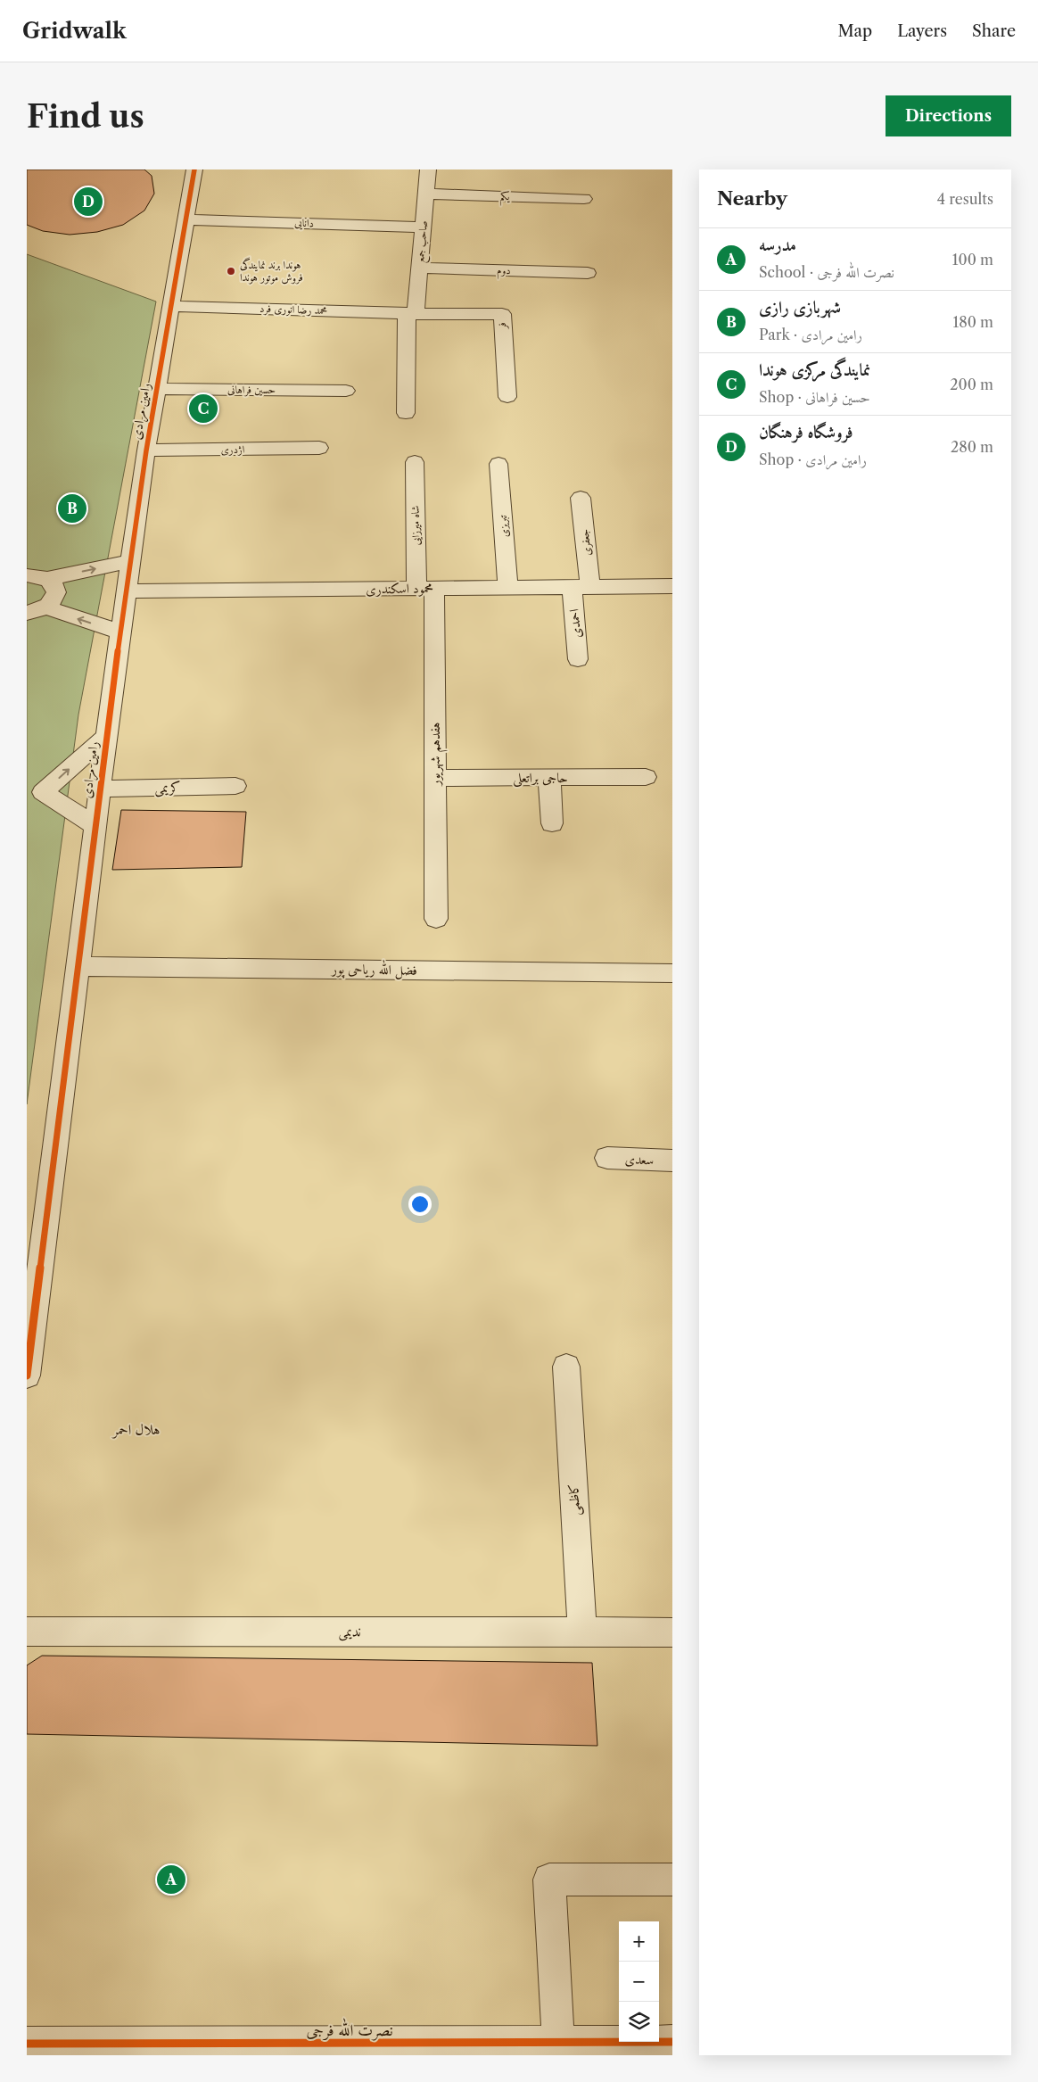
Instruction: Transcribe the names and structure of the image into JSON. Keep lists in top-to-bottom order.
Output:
{
  "streets": {
    "street": [
      "یکم",
      "دانایی",
      "صاحب جمع",
      "دوم",
      "محمد رضا انوری فرد",
      "فر",
      "حسین فراهانی",
      "رامین مرادی",
      "اژدری",
      "شاه میرزایی",
      "تبریزی",
      "جعفری",
      "محمود اسکندری",
      "احمدی",
      "هفدهم شهریور",
      "حاجی براتعلی",
      "کریمی",
      "فضل الله ریاحی پور",
      "سعدی",
      "کاظمی",
      "ندیمی",
      "نصرت الله فرجی"
    ]
  },
  "crossings": [
    ["یکم", "صاحب جمع"],
    ["دانایی", "صاحب جمع"],
    ["دانایی", "رامین مرادی"],
    ["صاحب جمع", "دوم"],
    ["صاحب جمع", "محمد رضا انوری فرد"],
    ["صاحب جمع", "فر"],
    ["محمد رضا انوری فرد", "فر"],
    ["محمد رضا انوری فرد", "رامین مرادی"],
    ["حسین فراهانی", "رامین مرادی"],
    ["رامین مرادی", "اژدری"],
    ["رامین مرادی", "محمود اسکندری"],
    ["رامین مرادی", "کریمی"],
    ["رامین مرادی", "فضل الله ریاحی پور"],
    ["شاه میرزایی", "محمود اسکندری"],
    ["شاه میرزایی", "هفدهم شهریور"],
    ["تبریزی", "محمود اسکندری"],
    ["جعفری", "محمود اسکندری"],
    ["جعفری", "احمدی"],
    ["محمود اسکندری", "احمدی"],
    ["محمود اسکندری", "هفدهم شهریور"],
    ["هفدهم شهریور", "حاجی براتعلی"],
    ["کاظمی", "ندیمی"]
  ],
  "districts": ["هلال احمر"],
  "places": ["هوندا برند نمایندگی فروش موتور هوندا"],
  "page": {
    "header": "Gridwalk",
    "nav": ["Map", "Layers", "Share"],
    "buttons": "Directions",
    "title": "Find us",
    "heading": ["Nearby", "4 results"],
    "pins": [
      "D",
      "C",
      "B",
      "A"
    ],
    "list": [
      {
        "mark": "A",
        "name": "مدرسه",
        "note": "School · نصرت الله فرجی",
        "value": "100 m"
      },
      {
        "mark": "B",
        "name": "شهربازی رازی",
        "note": "Park · رامین مرادی",
        "value": "180 m"
      },
      {
        "mark": "C",
        "name": "نمایندگی مرکزی هوندا",
        "note": "Shop · حسین فراهانی",
        "value": "200 m"
      },
      {
        "mark": "D",
        "name": "فروشگاه فرهنگان",
        "note": "Shop · رامین مرادی",
        "value": "280 m"
      }
    ],
    "map_buttons": ["+", "−"]
  }
}
